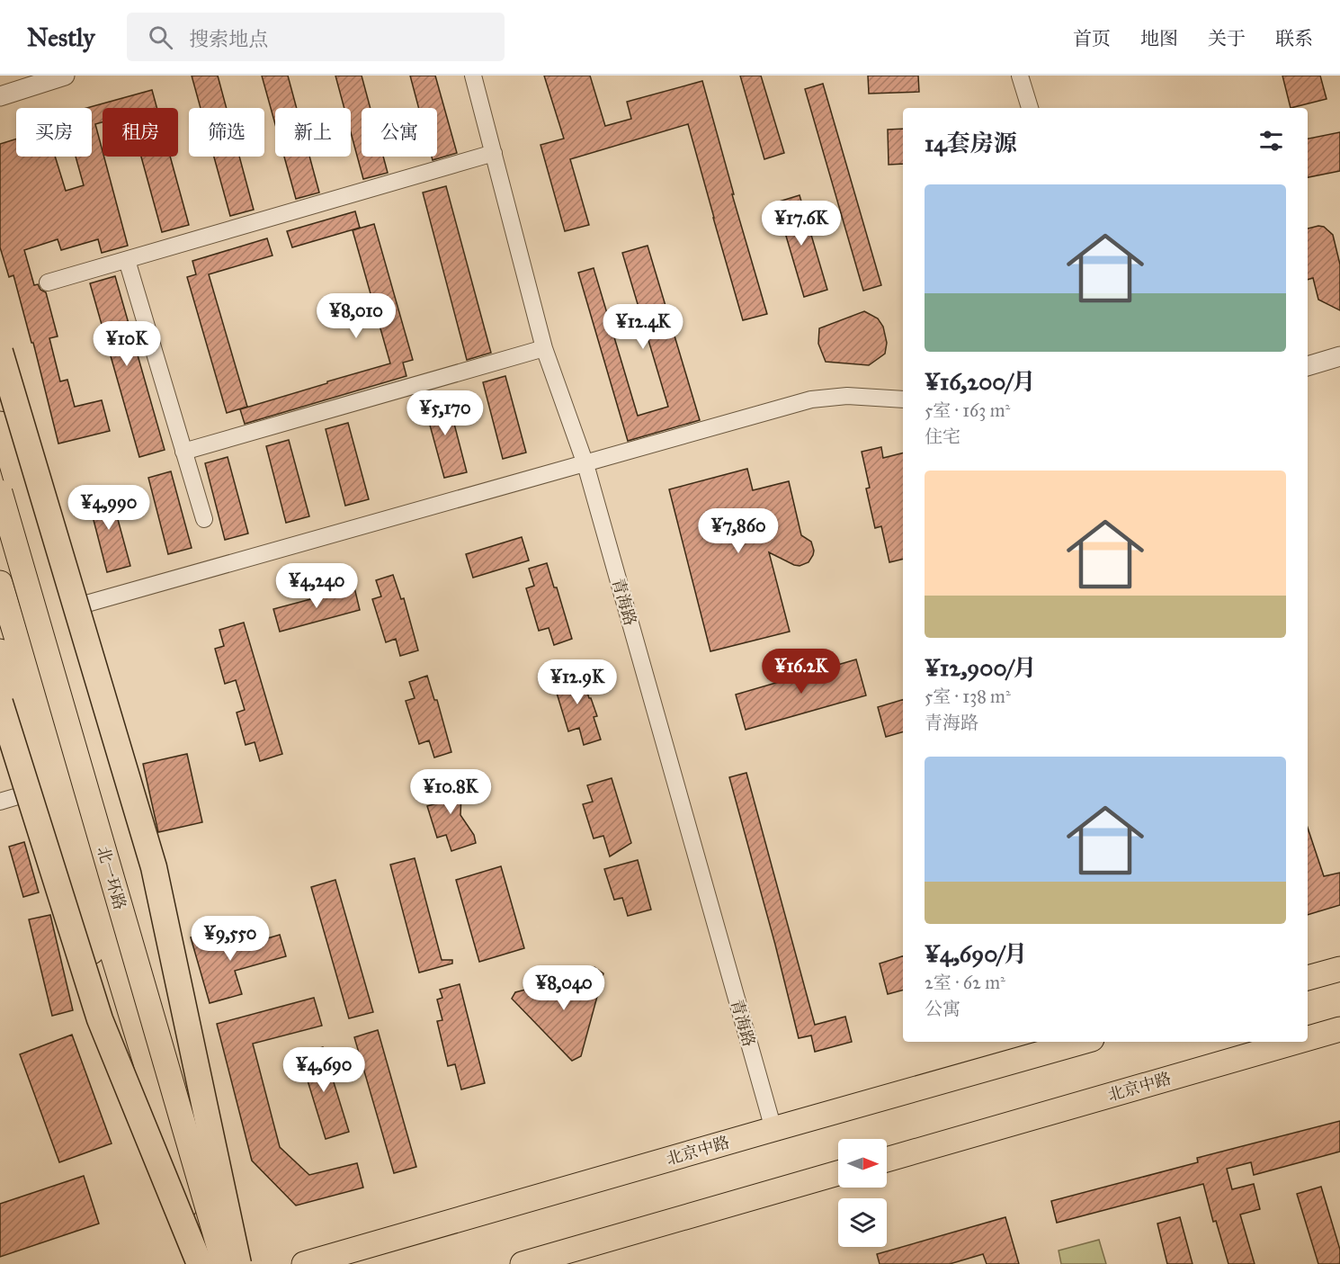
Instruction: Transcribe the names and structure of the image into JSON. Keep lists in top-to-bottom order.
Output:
{
  "streets": {
    "main road": ["北一环路", "北京中路"],
    "street": ["青海路"]
  },
  "crossings": [
    ["青海路", "北京中路"]
  ],
  "north": "right",
  "page": {
    "header": "Nestly",
    "search": "搜索地点",
    "nav": [
      "首页",
      "地图",
      "关于",
      "联系"
    ],
    "chip": [
      "买房",
      "租房",
      "筛选",
      "新上",
      "公寓"
    ],
    "heading": "14套房源",
    "list": [
      {
        "name": "¥16,200/月",
        "note": "5室 · 163 m² · 住宅"
      },
      {
        "name": "¥12,900/月",
        "note": "5室 · 138 m² · 青海路"
      },
      {
        "name": "¥4,690/月",
        "note": "2室 · 62 m² · 公寓"
      }
    ],
    "price": [
      "¥17.6K",
      "¥8,010",
      "¥12.4K",
      "¥10K",
      "¥5,170",
      "¥4,990",
      "¥7,860",
      "¥4,240",
      "¥16.2K",
      "¥12.9K",
      "¥10.8K",
      "¥9,550",
      "¥8,040",
      "¥4,690"
    ]
  }
}
